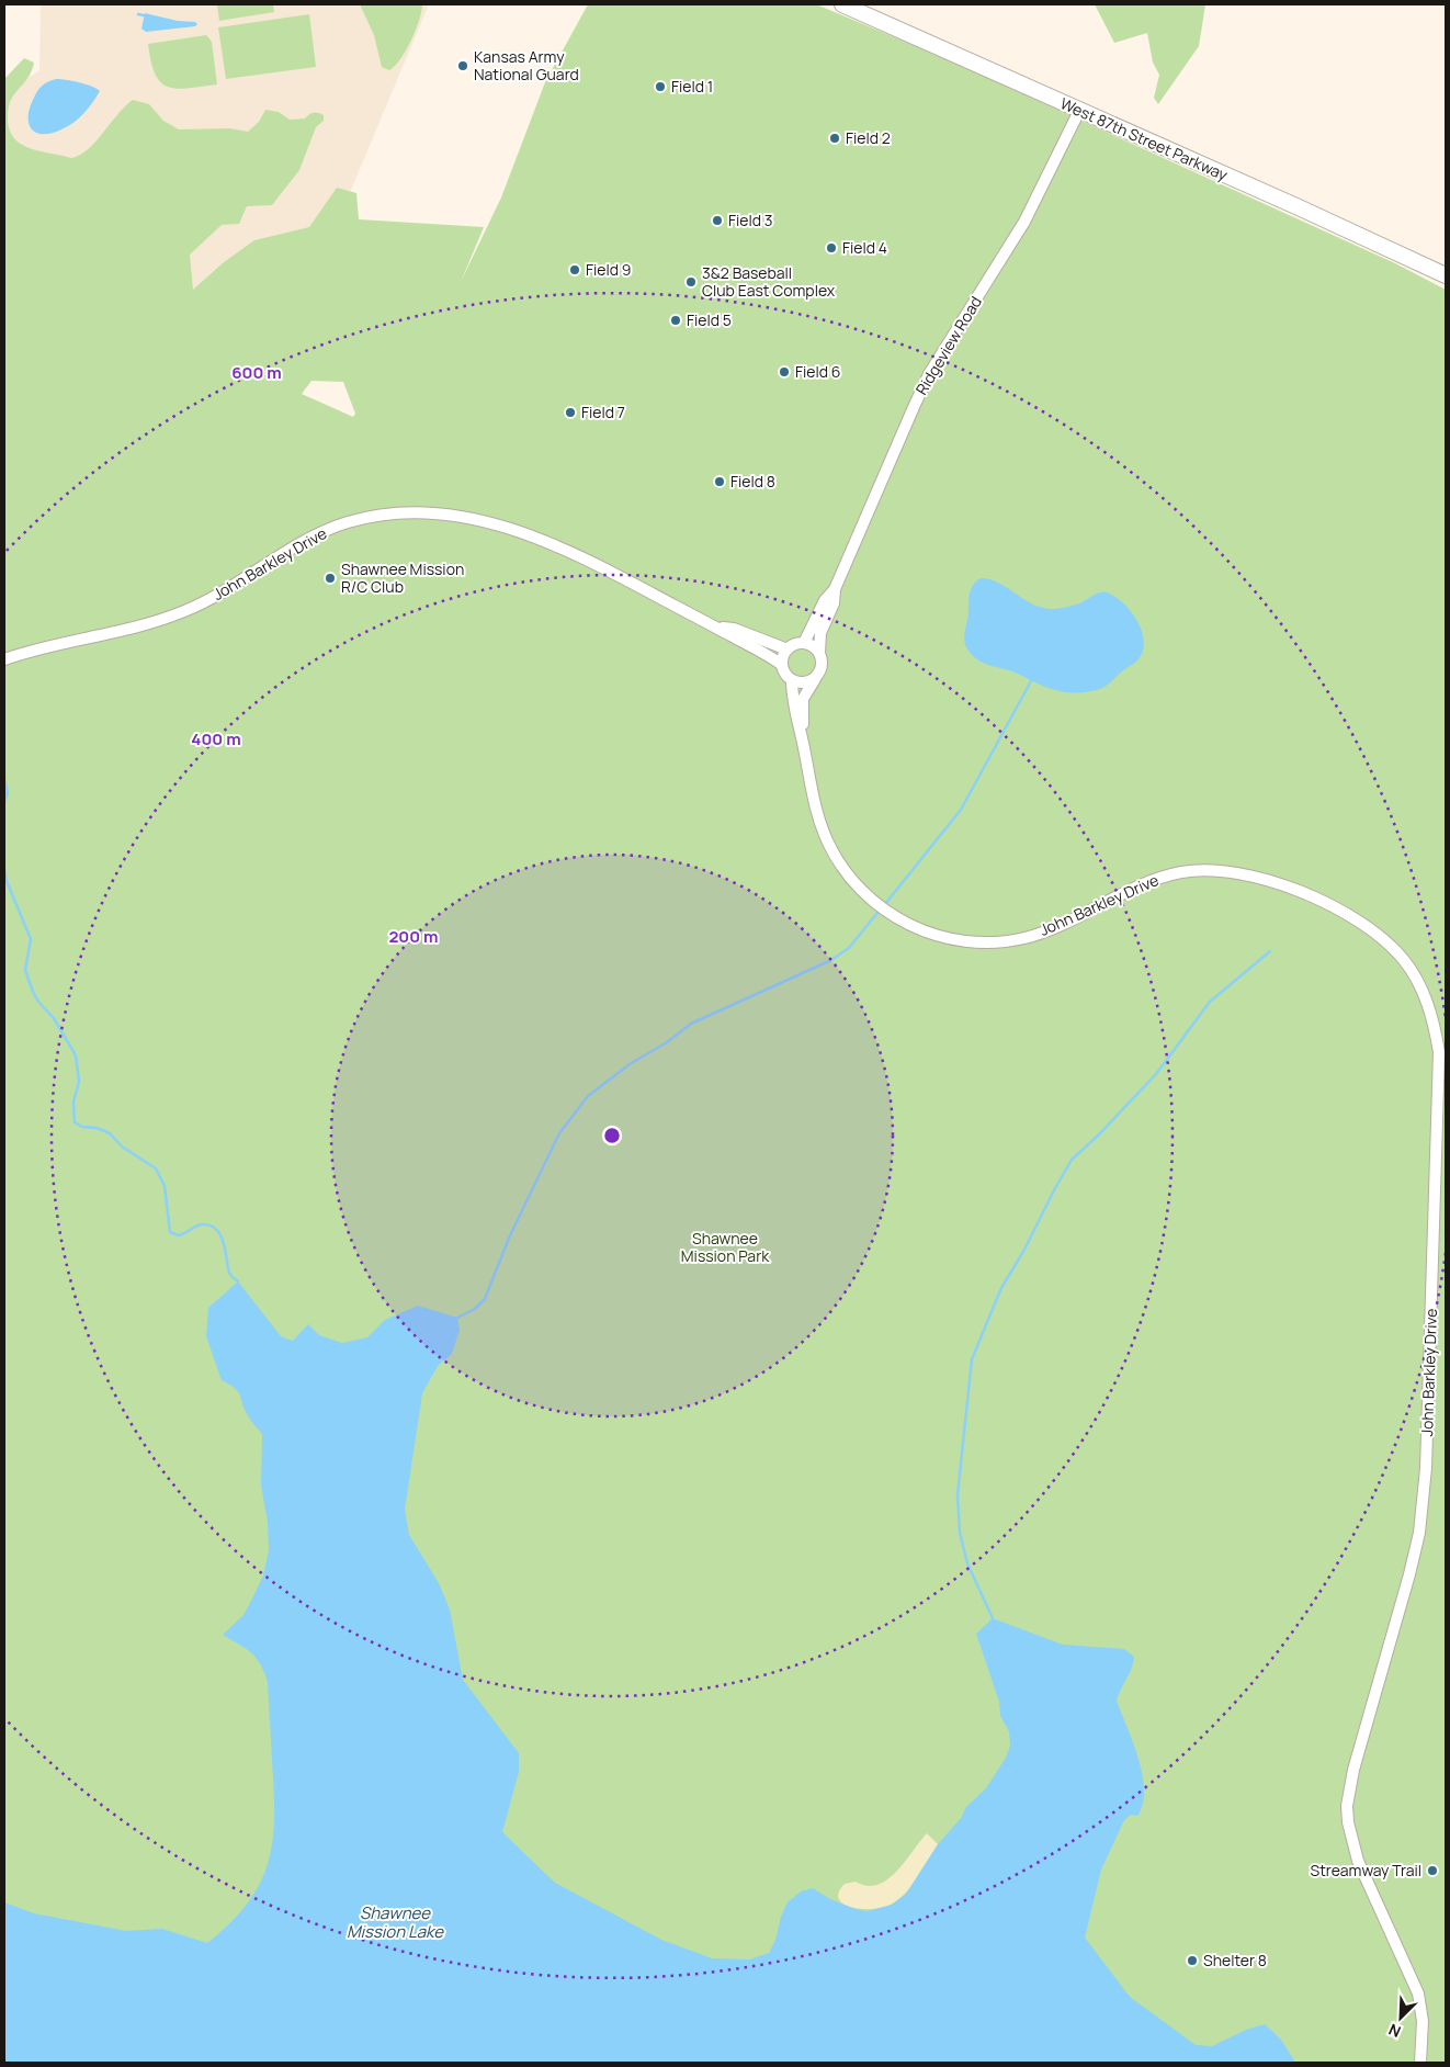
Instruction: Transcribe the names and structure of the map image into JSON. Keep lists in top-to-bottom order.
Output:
{
  "streets": {
    "main road": ["West 87th Street Parkway"],
    "street": ["Ridgeview Road", "John Barkley Drive"]
  },
  "crossings": [
    ["West 87th Street Parkway", "Ridgeview Road"]
  ],
  "water": ["Shawnee Mission Lake"],
  "parks": ["Shawnee Mission Park"],
  "places": [
    "Kansas Army National Guard",
    "Field 1",
    "Field 2",
    "Field 3",
    "Field 4",
    "Field 9",
    "3&2 Baseball Club East Complex",
    "Field 5",
    "Field 6",
    "Field 7",
    "Field 8",
    "Shawnee Mission R/C Club",
    "Streamway Trail",
    "Shelter 8"
  ],
  "north": "bottom left",
  "rings": ["600 m", "400 m", "200 m"]
}
